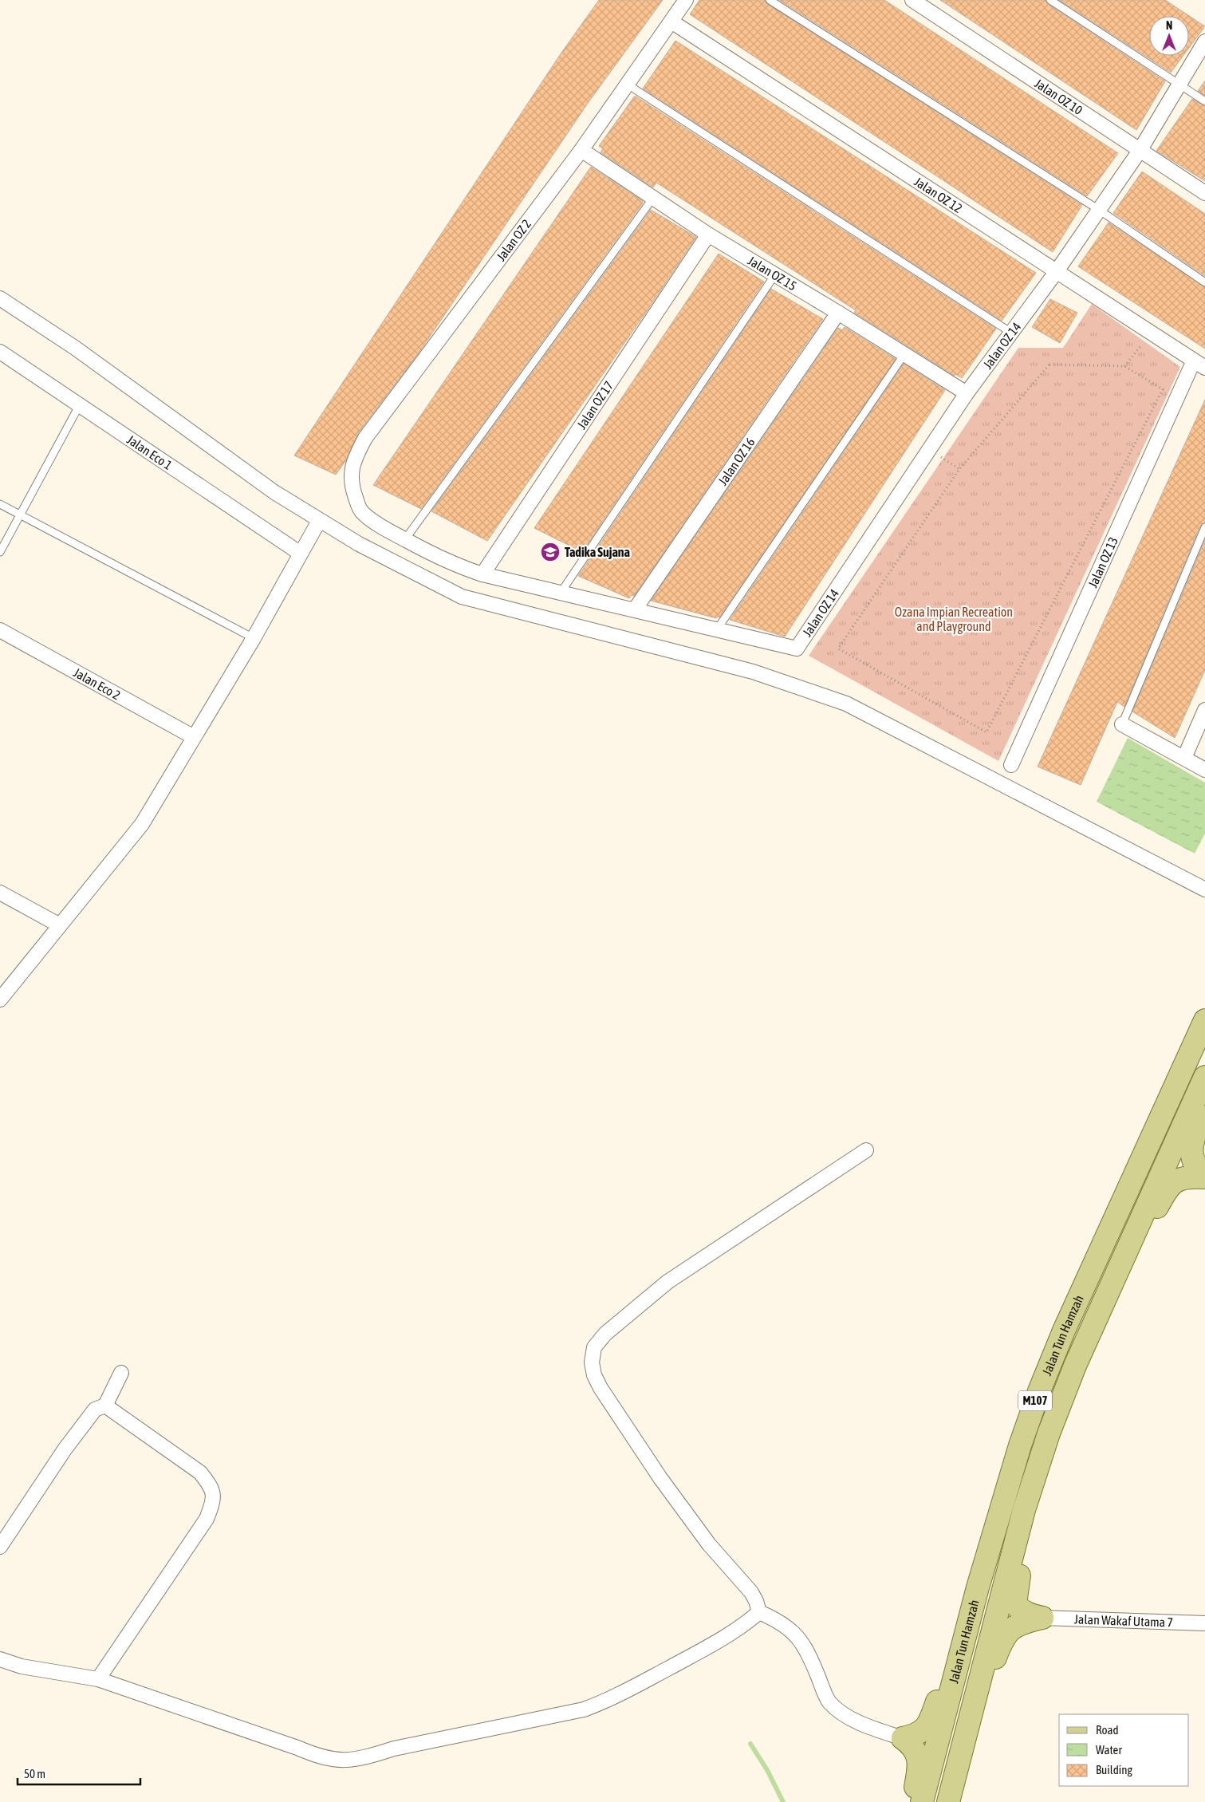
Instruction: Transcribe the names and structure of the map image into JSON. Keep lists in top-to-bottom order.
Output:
{
  "streets": {
    "main road": ["Jalan Tun Hamzah", "M107"],
    "street": [
      "Jalan OZ 10",
      "Jalan OZ 12",
      "Jalan OZ 2",
      "Jalan OZ 15",
      "Jalan OZ 14",
      "Jalan OZ 17",
      "Jalan Eco 1",
      "Jalan OZ 16",
      "Jalan OZ 13",
      "Jalan Eco 2",
      "Jalan Wakaf Utama 7"
    ]
  },
  "crossings": [
    ["Jalan OZ 10", "Jalan OZ 14"],
    ["Jalan OZ 12", "Jalan OZ 2"],
    ["Jalan OZ 12", "Jalan OZ 14"],
    ["Jalan OZ 12", "Jalan OZ 13"],
    ["Jalan OZ 2", "Jalan OZ 15"],
    ["Jalan OZ 15", "Jalan OZ 14"],
    ["Jalan OZ 15", "Jalan OZ 17"],
    ["Jalan OZ 15", "Jalan OZ 16"]
  ],
  "parks": ["Ozana Impian Recreation and Playground"],
  "places": {
    "school or university": ["Tadika Sujana"]
  },
  "legend": ["Road", "Water", "Building"],
  "scale_bar": "50 m",
  "north": "top"
}
